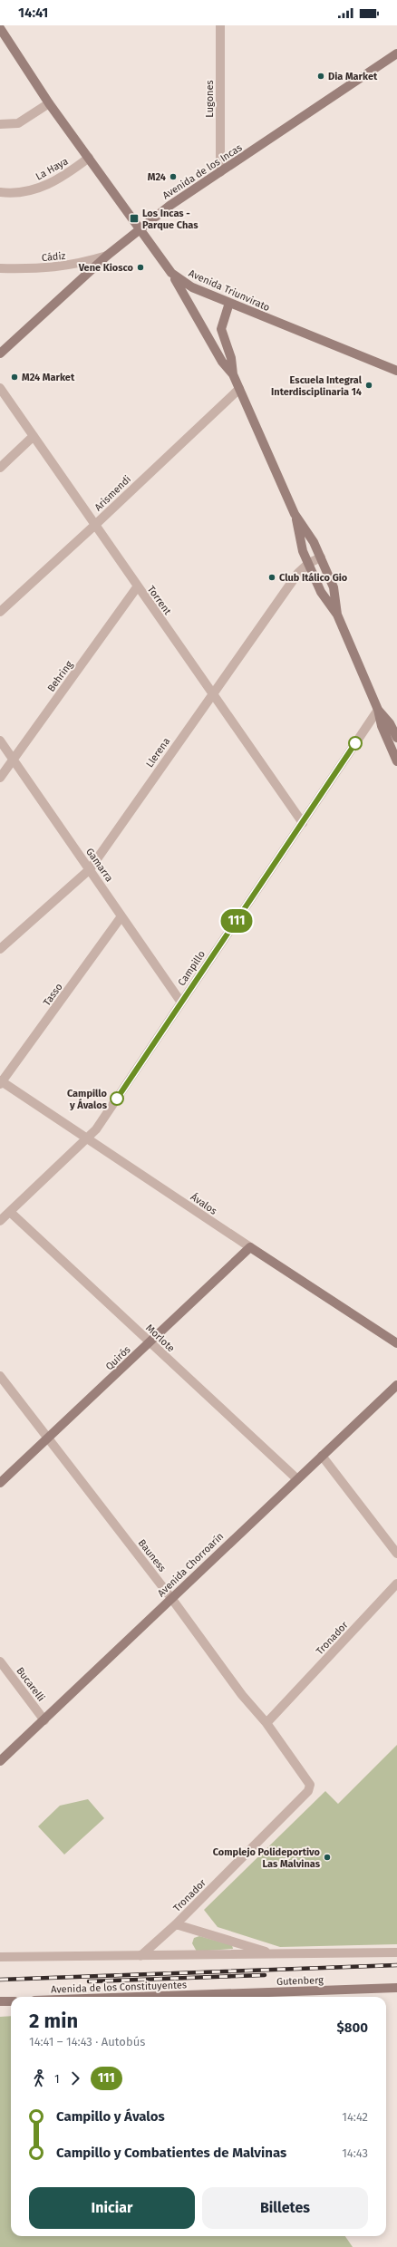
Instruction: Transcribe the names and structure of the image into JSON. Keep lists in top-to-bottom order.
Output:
{
  "streets": {
    "main road": [
      "Avenida de los Incas",
      "Avenida Triunvirato",
      "Ávalos",
      "Quirós",
      "Avenida Chorroarín",
      "Gutenberg",
      "Avenida de los Constituyentes"
    ],
    "street": [
      "Lugones",
      "La Haya",
      "Cádiz",
      "Arismendi",
      "Torrent",
      "Behring",
      "Llerena",
      "Gamarra",
      "Campillo",
      "Tasso",
      "Morlote",
      "Bauness",
      "Tronador",
      "Bucarelli"
    ]
  },
  "crossings": [
    ["Lugones", "Avenida de los Incas"],
    ["La Haya", "Avenida Triunvirato"],
    ["Avenida de los Incas", "Cádiz"],
    ["Avenida de los Incas", "Avenida Triunvirato"],
    ["Arismendi", "Torrent"],
    ["Torrent", "Behring"],
    ["Torrent", "Llerena"],
    ["Torrent", "Campillo"],
    ["Behring", "Gamarra"],
    ["Llerena", "Gamarra"],
    ["Gamarra", "Campillo"],
    ["Gamarra", "Tasso"],
    ["Campillo", "Ávalos"],
    ["Campillo", "Morlote"],
    ["Tasso", "Ávalos"],
    ["Ávalos", "Quirós"],
    ["Morlote", "Quirós"],
    ["Morlote", "Avenida Chorroarín"],
    ["Quirós", "Bauness"],
    ["Bauness", "Avenida Chorroarín"],
    ["Bauness", "Tronador"],
    ["Avenida Chorroarín", "Bucarelli"],
    ["Gutenberg", "Avenida de los Constituyentes"]
  ],
  "places": {
    "other": [
      "Dia Market",
      "M24",
      "Vene Kiosco",
      "M24 Market",
      "Escuela Integral Interdisciplinaria 14",
      "Club Itálico Gio",
      "Campillo y Ávalos",
      "Complejo Polideportivo Las Malvinas"
    ],
    "transit": ["Los Incas - Parque Chas"]
  },
  "lines": ["bus line 111"],
  "page": {
    "status": "14:41",
    "on_map": "111",
    "heading": ["2 min", "14:41 – 14:43 · Autobús", "$800"],
    "legs": ["1", "111"],
    "list": [
      {
        "name": "Campillo y Ávalos",
        "value": "14:42"
      },
      {
        "name": "Campillo y Combatientes de Malvinas",
        "value": "14:43"
      }
    ],
    "buttons": ["Iniciar", "Billetes"]
  }
}
